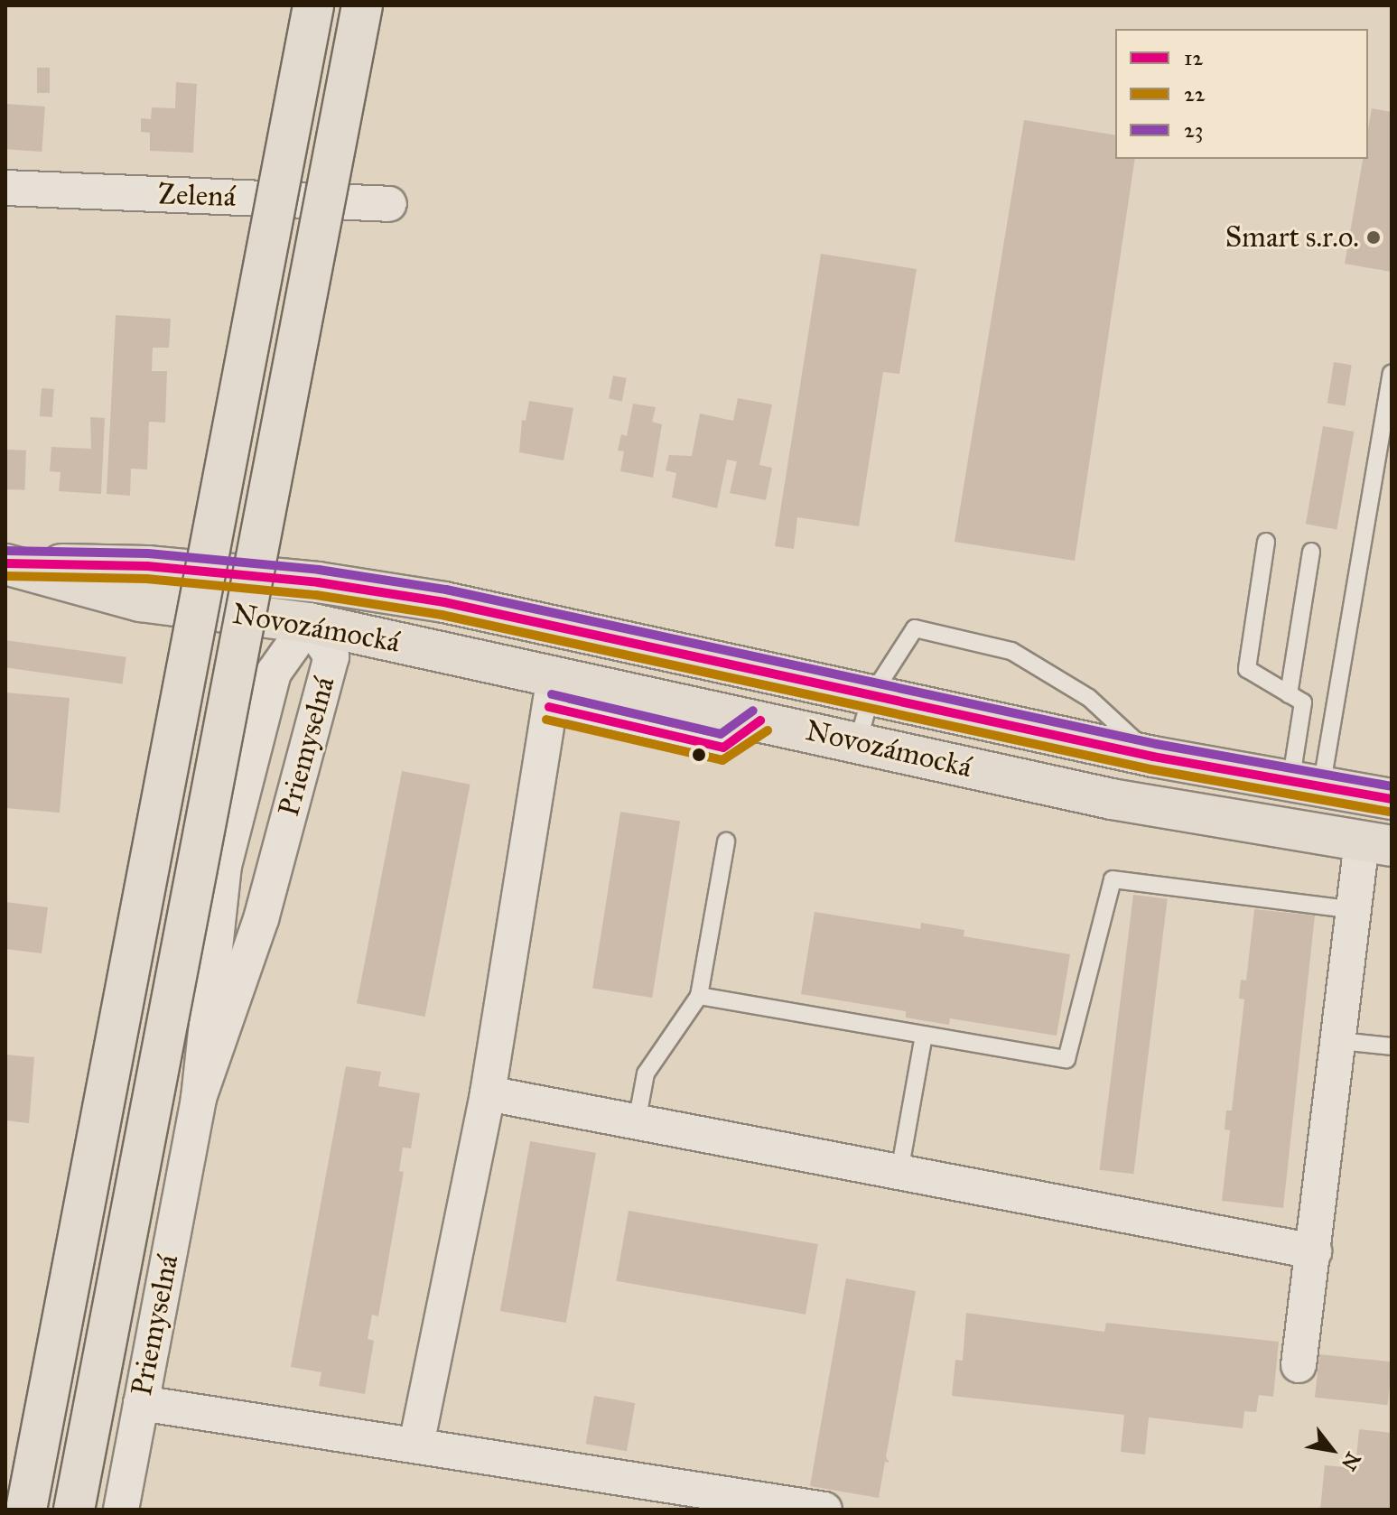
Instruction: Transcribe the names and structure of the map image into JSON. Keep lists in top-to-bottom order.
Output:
{
  "streets": {
    "main road": ["Novozámocká"],
    "street": ["Zelená", "Priemyselná"]
  },
  "crossings": [
    ["Novozámocká", "Priemyselná"]
  ],
  "places": ["Smart s.r.o."],
  "lines": ["transit line 23", "transit line 12", "transit line 22"],
  "legend": ["12", "22", "23"],
  "north": "bottom right"
}
